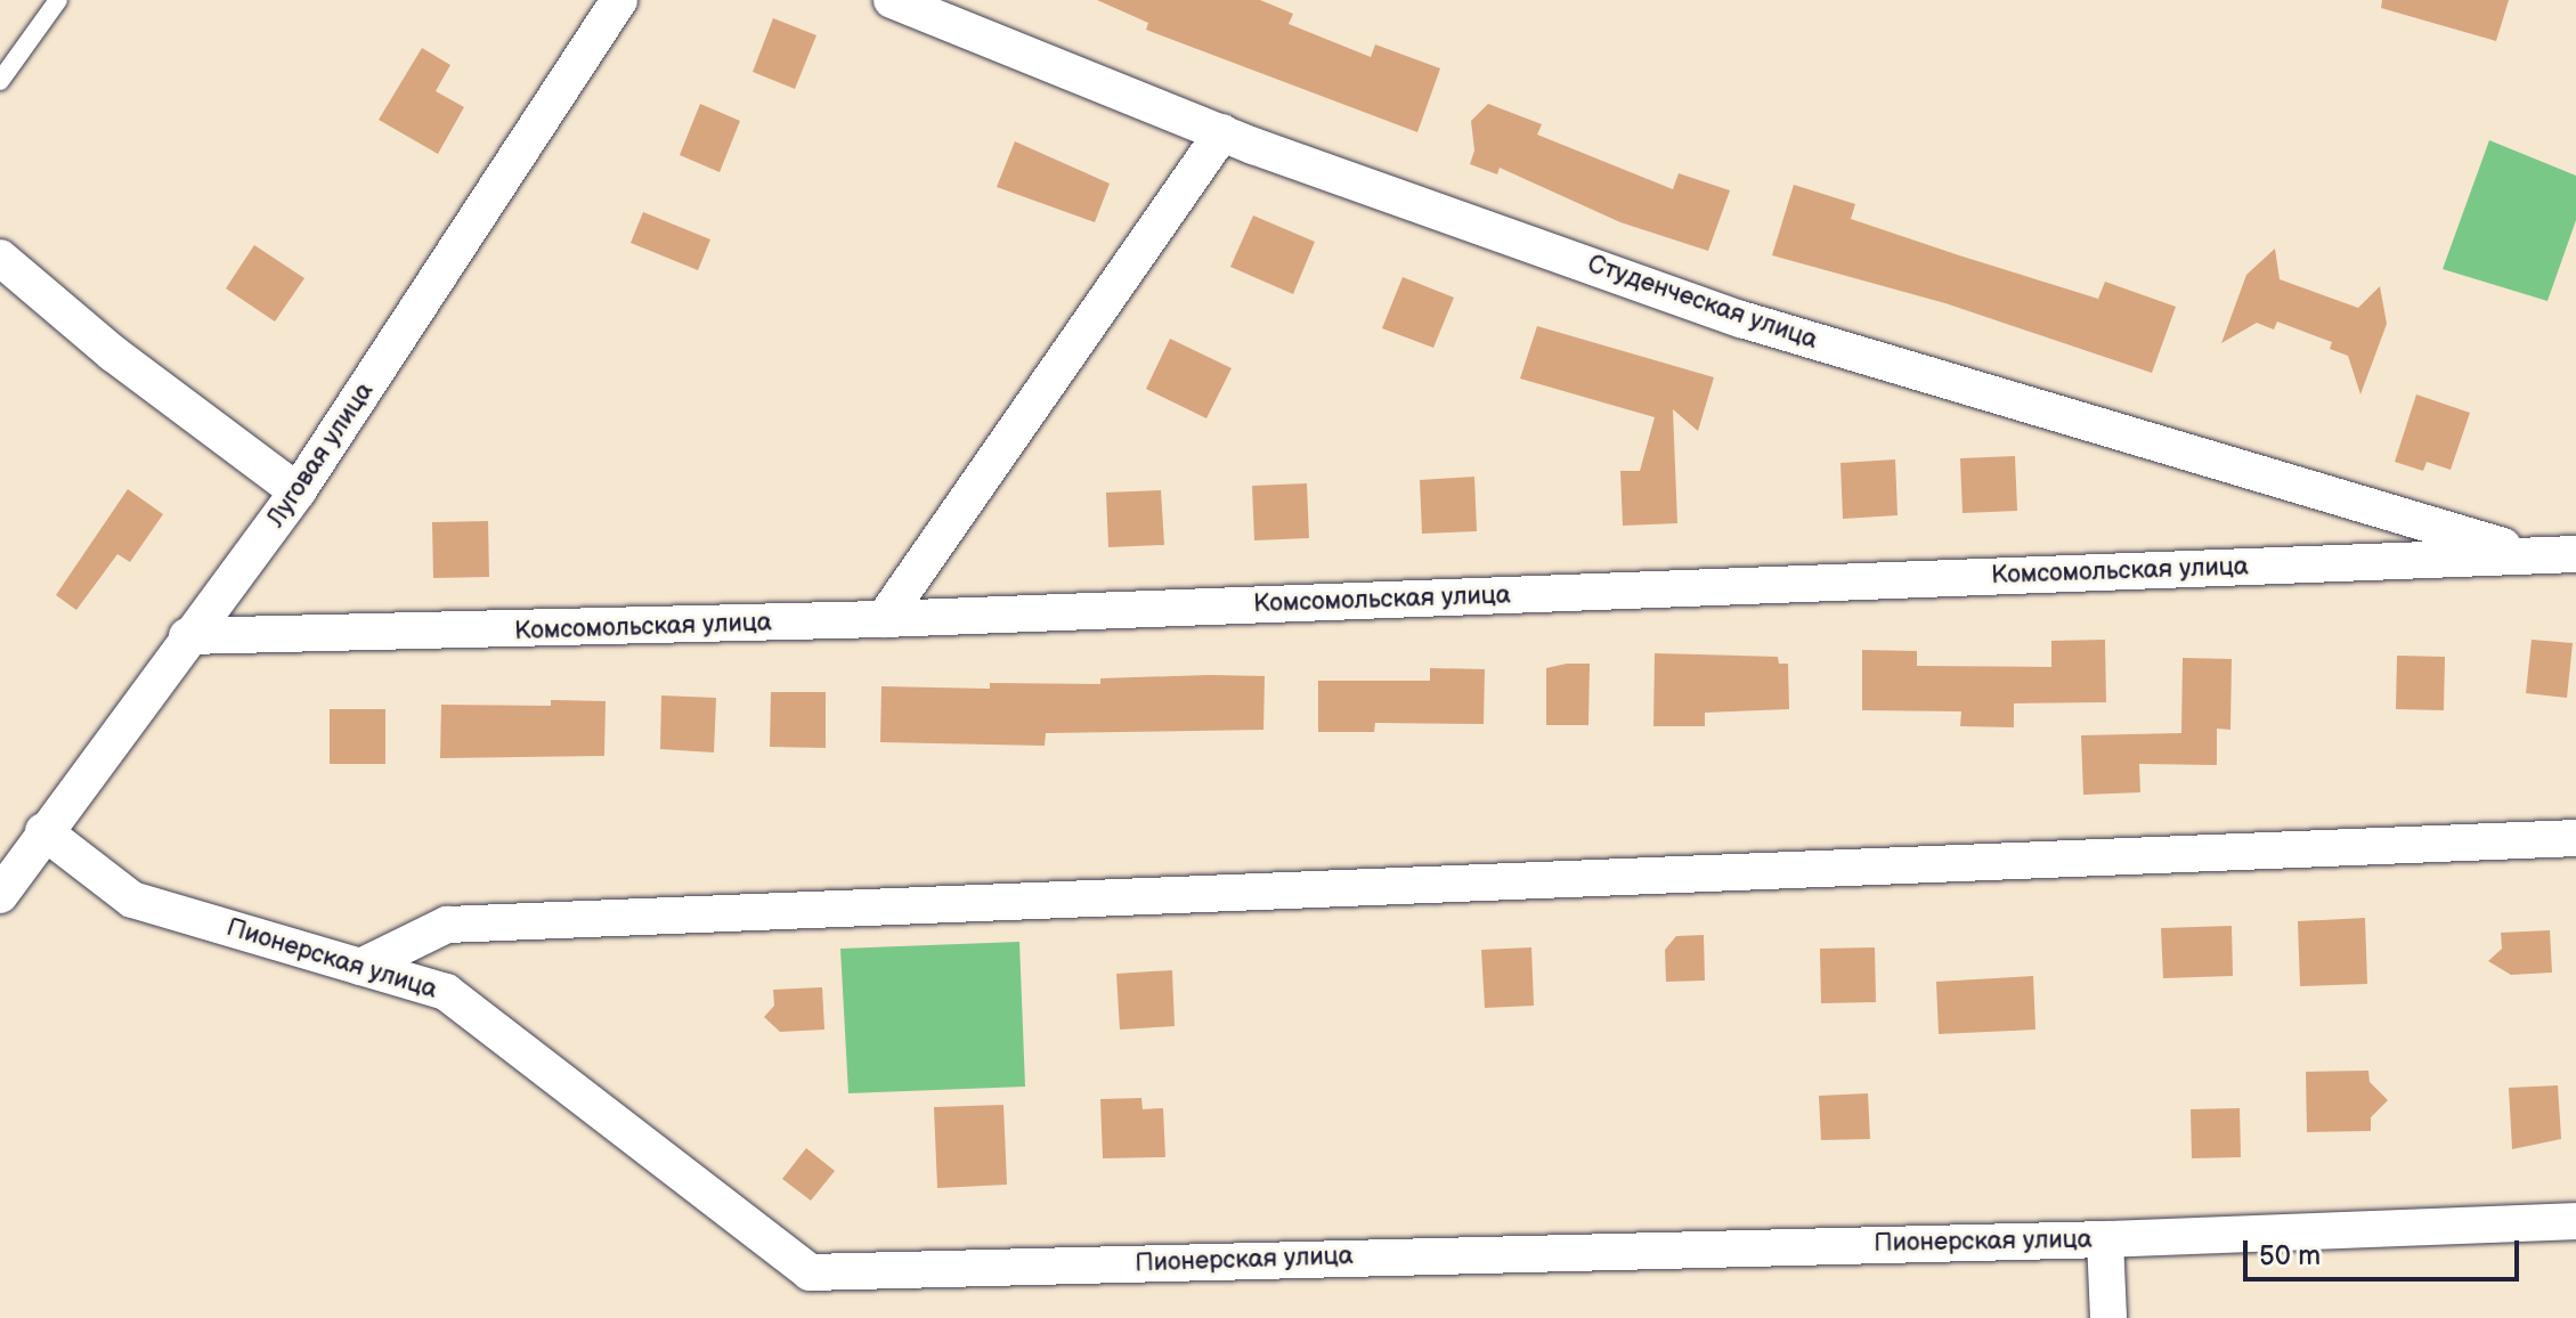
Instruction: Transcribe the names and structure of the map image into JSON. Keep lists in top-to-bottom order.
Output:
{
  "streets": {
    "street": [
      "Студенческая улица",
      "Луговая улица",
      "Комсомольская улица",
      "Пионерская улица"
    ]
  },
  "crossings": [
    ["Студенческая улица", "Комсомольская улица"],
    ["Луговая улица", "Комсомольская улица"],
    ["Луговая улица", "Пионерская улица"]
  ],
  "scale_bar": "50 m"
}
